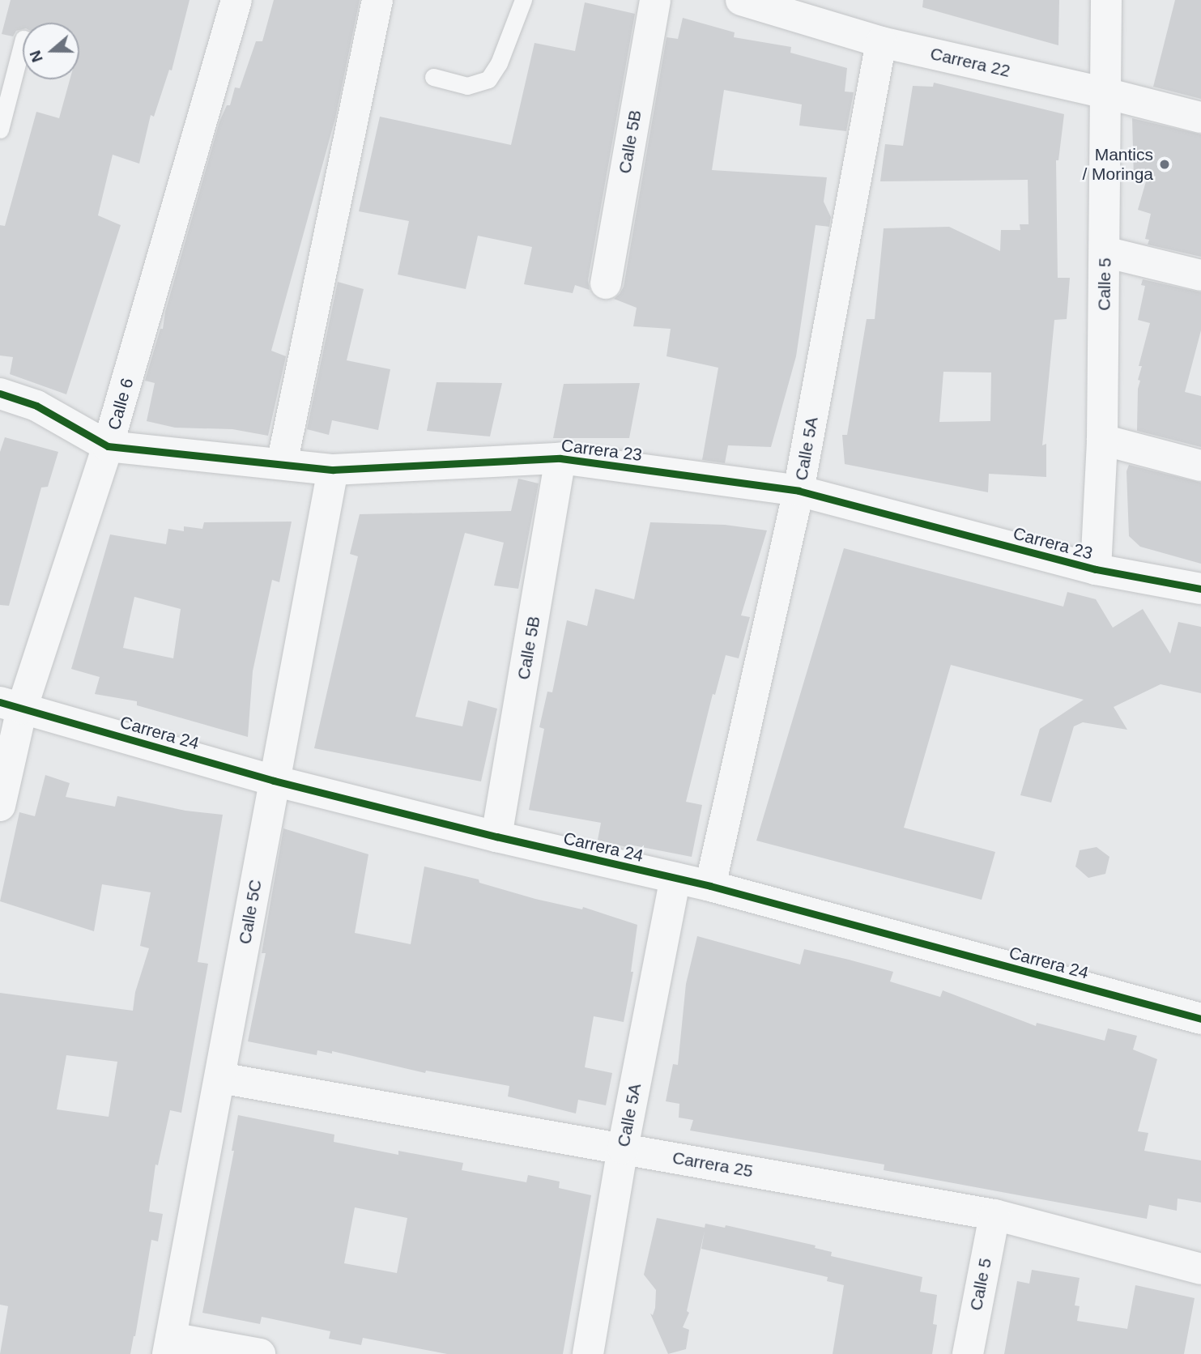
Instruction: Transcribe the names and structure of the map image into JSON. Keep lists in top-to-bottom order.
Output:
{
  "streets": {
    "street": [
      "Carrera 22",
      "Calle 5B",
      "Calle 5",
      "Calle 6",
      "Calle 5A",
      "Carrera 23",
      "Carrera 24",
      "Calle 5C",
      "Carrera 25"
    ]
  },
  "crossings": [
    ["Carrera 22", "Calle 5"],
    ["Carrera 22", "Calle 5A"],
    ["Calle 5B", "Carrera 23"],
    ["Calle 5B", "Carrera 24"],
    ["Calle 5", "Carrera 23"],
    ["Calle 5", "Carrera 25"],
    ["Calle 6", "Carrera 23"],
    ["Calle 6", "Carrera 24"],
    ["Calle 5A", "Carrera 23"],
    ["Calle 5A", "Carrera 24"],
    ["Calle 5A", "Carrera 25"],
    ["Carrera 23", "Calle 5C"],
    ["Carrera 24", "Calle 5C"],
    ["Calle 5C", "Carrera 25"]
  ],
  "places": ["Mantics / Moringa"],
  "north": "left"
}
